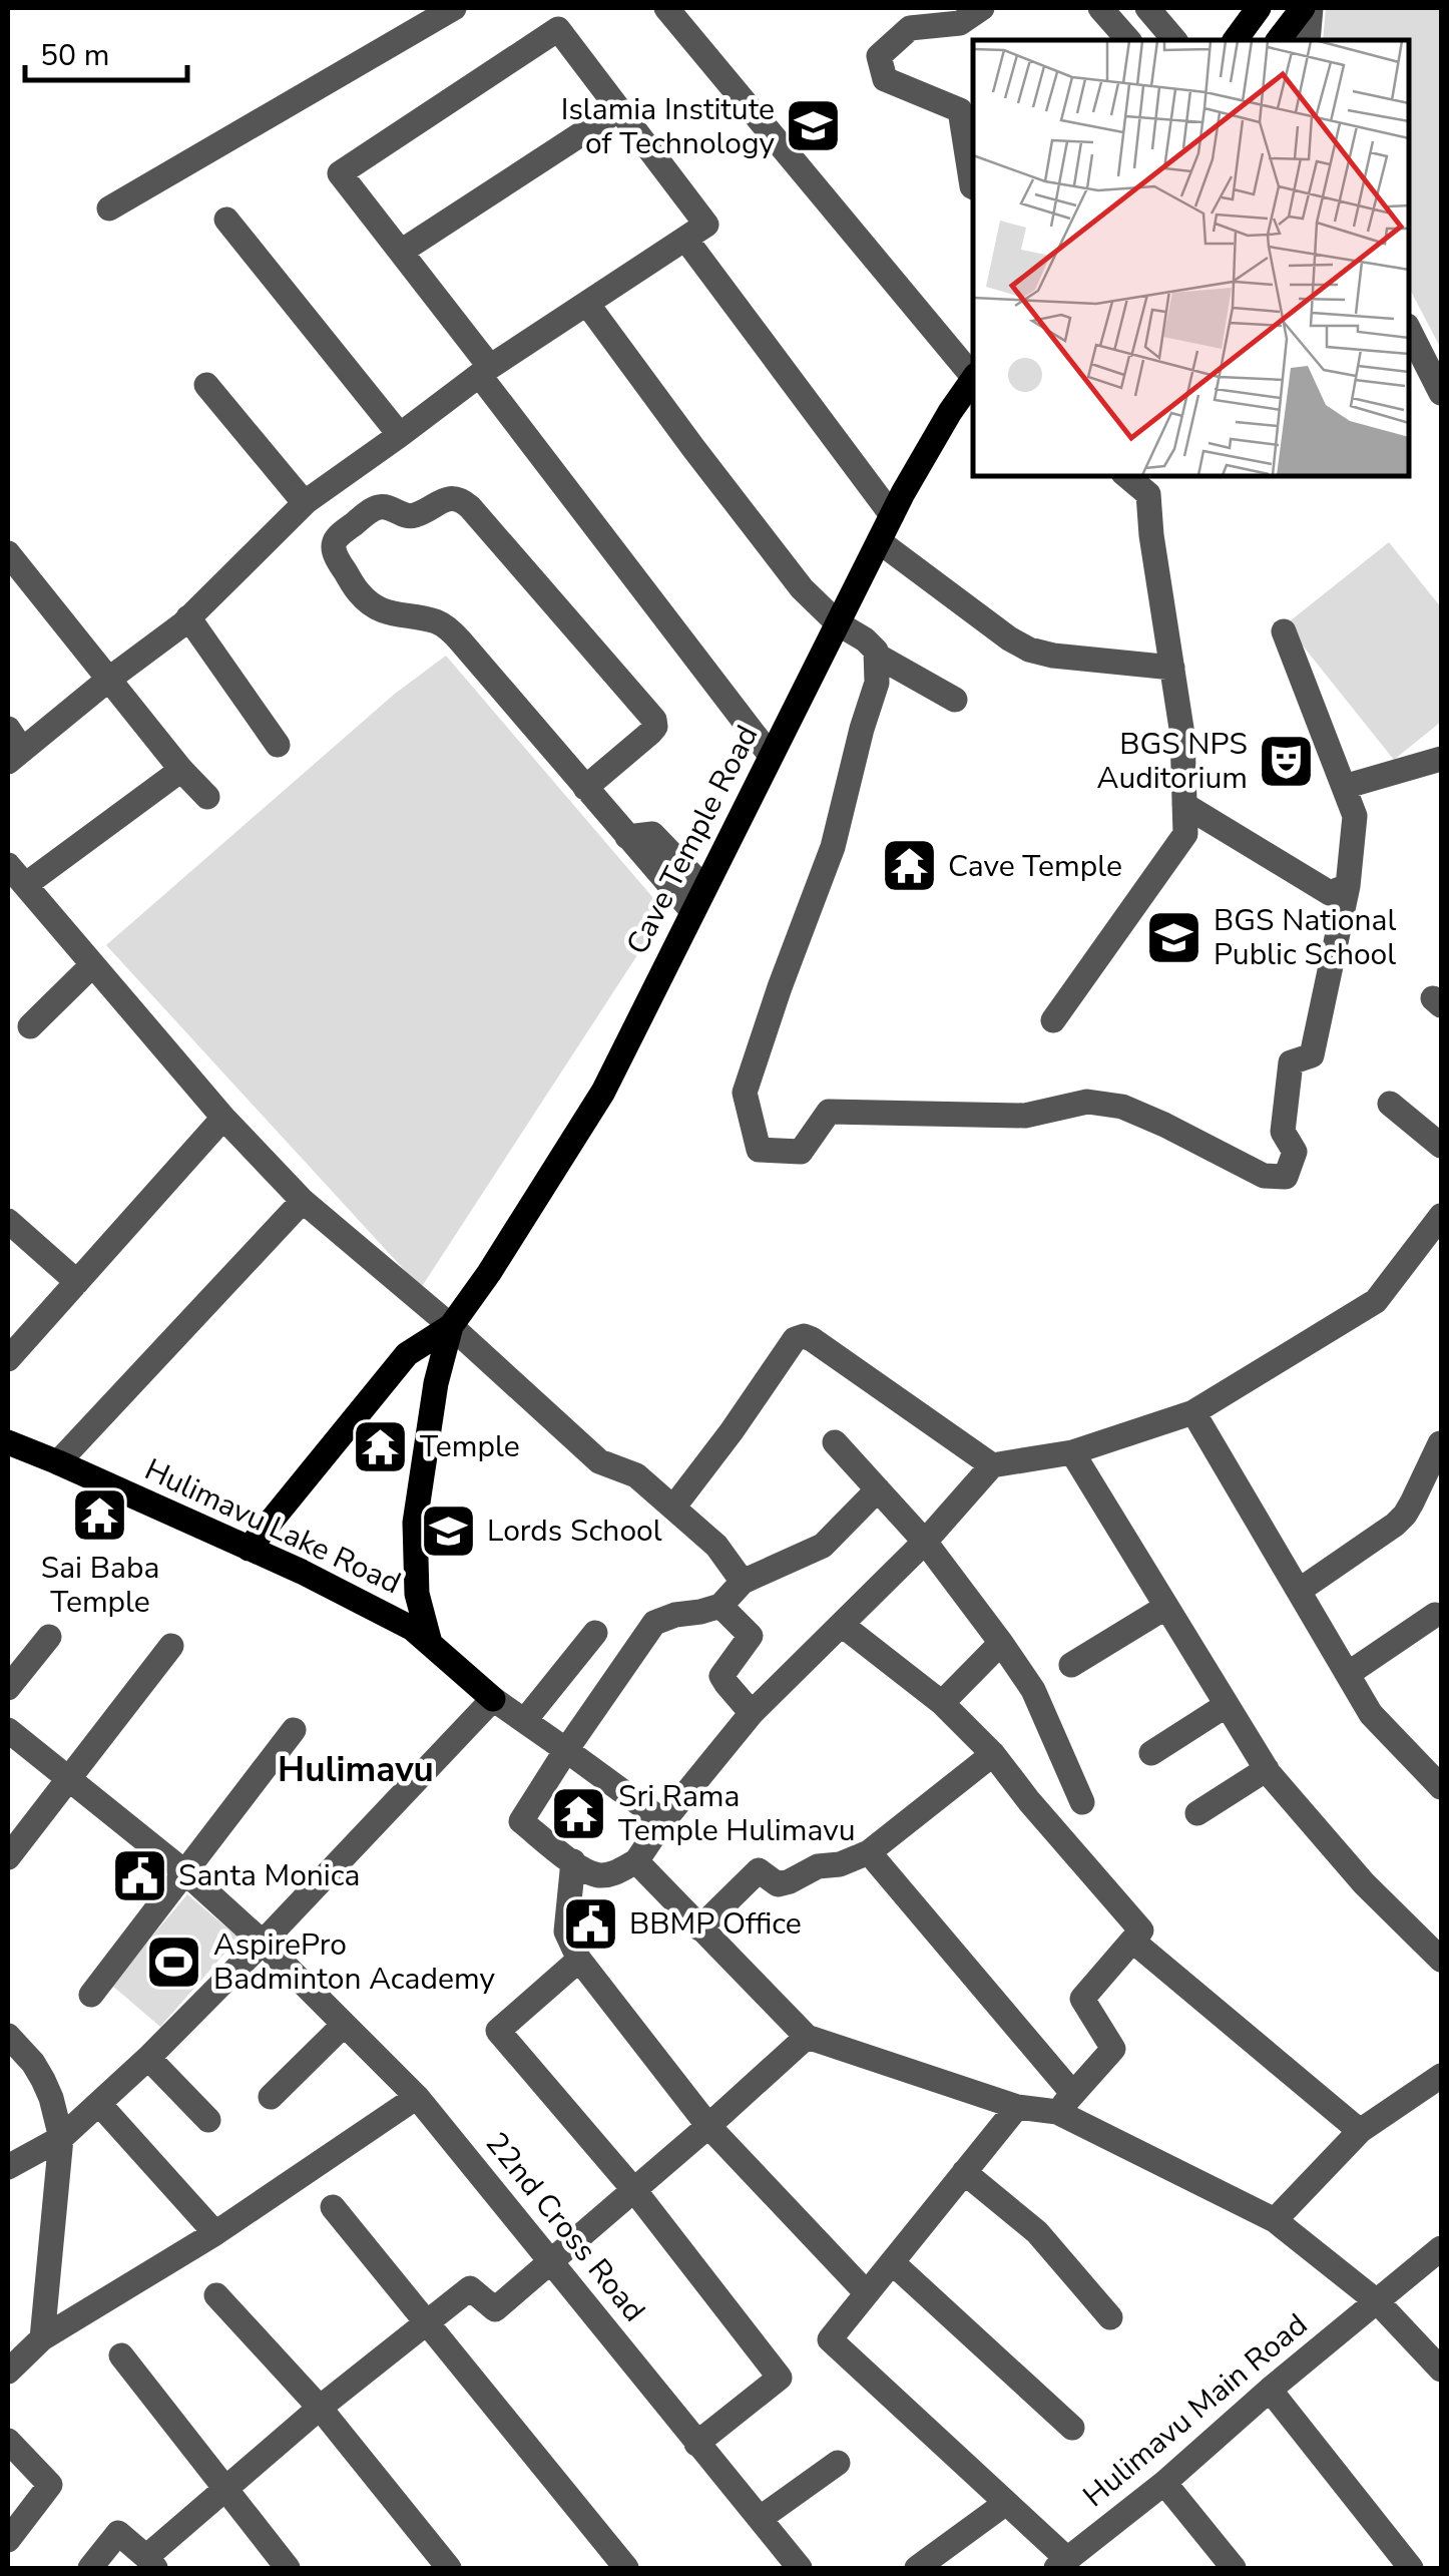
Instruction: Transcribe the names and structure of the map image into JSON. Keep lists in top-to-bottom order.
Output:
{
  "streets": {
    "main road": ["Cave Temple Road", "Hulimavu Lake Road"],
    "street": ["22nd Cross Road", "Hulimavu Main Road"]
  },
  "crossings": [
    ["Cave Temple Road", "Hulimavu Lake Road"]
  ],
  "districts": ["Hulimavu"],
  "places": {
    "school or university": ["Islamia Institute of Technology", "BGS National Public School", "Lords School"],
    "theatre": ["BGS NPS Auditorium"],
    "temple": [
      "Cave Temple",
      "Temple",
      "Sai Baba Temple",
      "Sri Rama Temple Hulimavu"
    ],
    "public building": ["Santa Monica", "BBMP Office"],
    "sports": ["AspirePro Badminton Academy"]
  },
  "scale_bar": "50 m"
}
